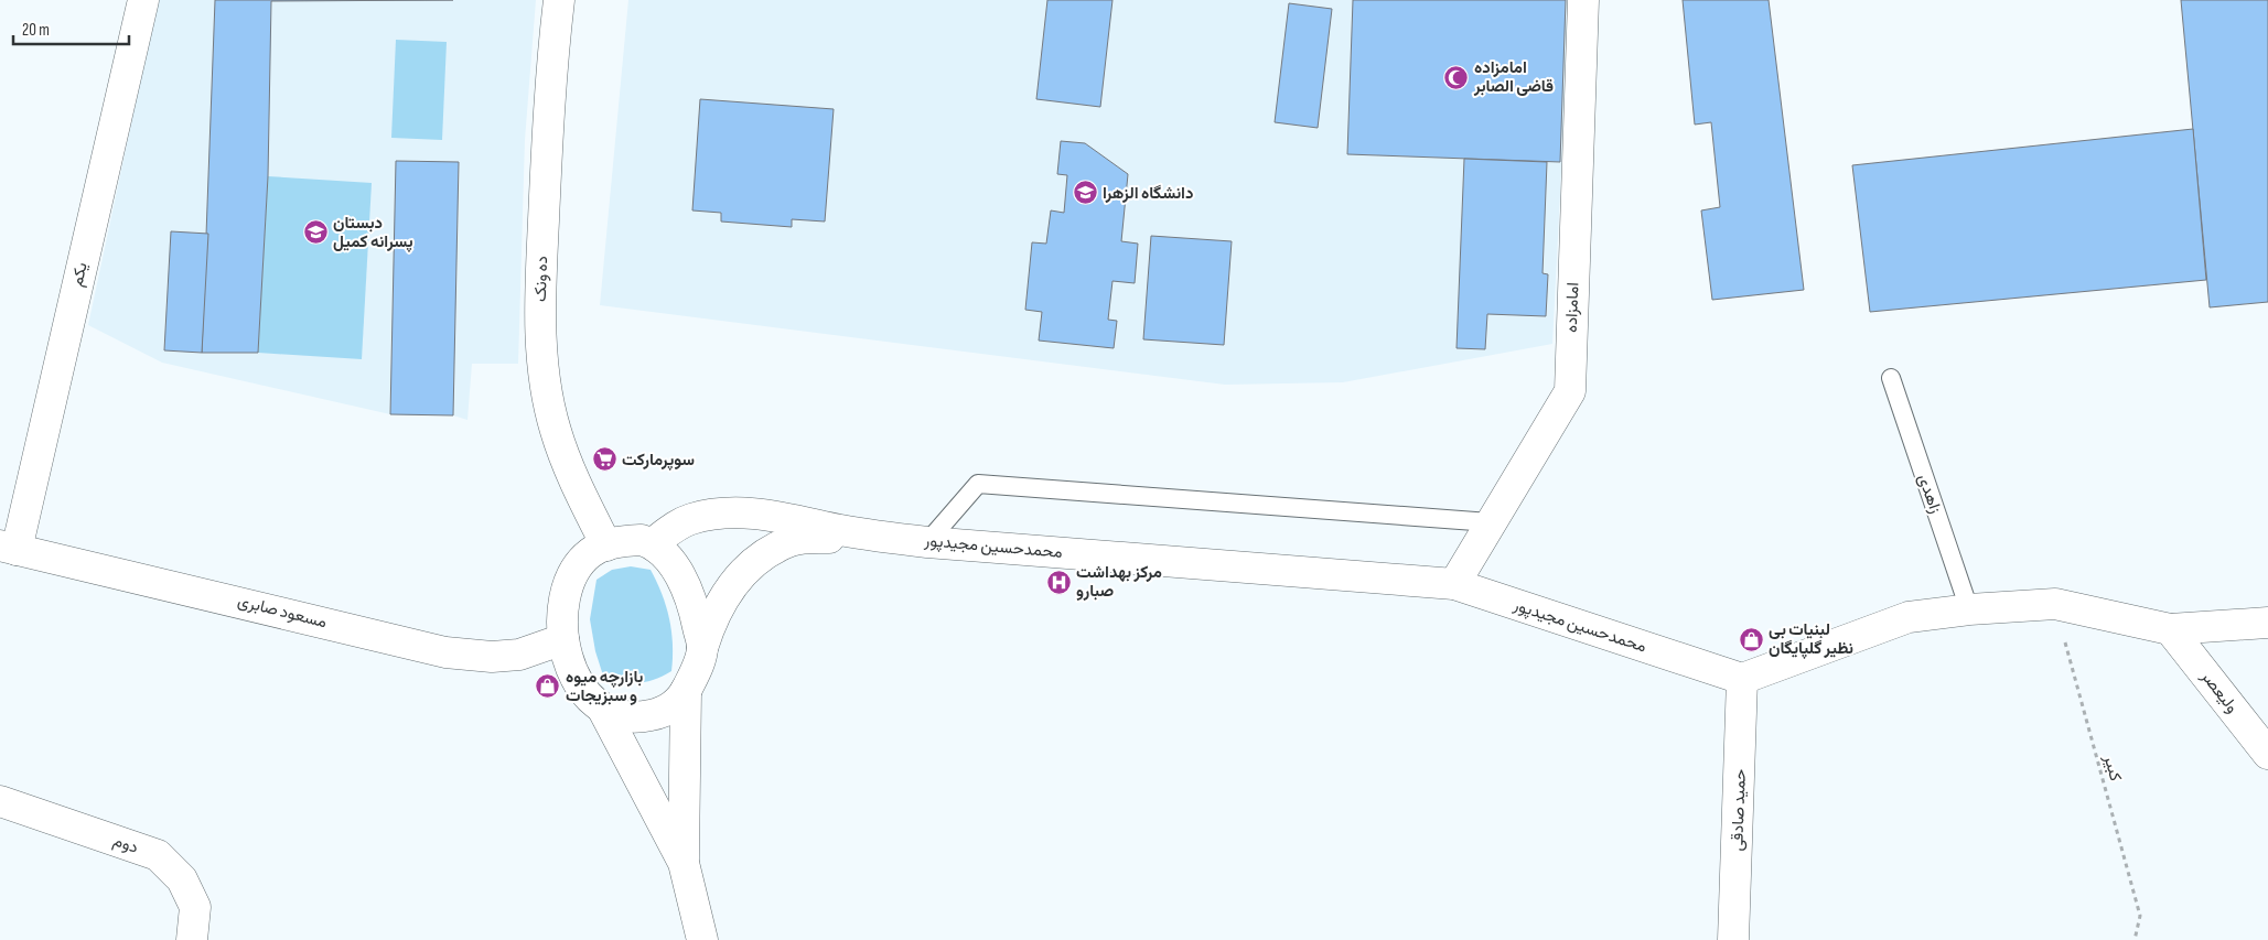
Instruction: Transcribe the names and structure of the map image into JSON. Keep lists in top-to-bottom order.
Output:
{
  "streets": {
    "street": [
      "یکم",
      "ده ونک",
      "امامزاده",
      "محمدحسین مجیدپور",
      "مسعود صابری",
      "ولیعصر",
      "حمید صادقی",
      "دوم"
    ],
    "lane": ["زاهدی"],
    "path": ["کبیر"]
  },
  "crossings": [
    ["یکم", "مسعود صابری"],
    ["ده ونک", "مسعود صابری"],
    ["امامزاده", "محمدحسین مجیدپور"],
    ["محمدحسین مجیدپور", "حمید صادقی"]
  ],
  "places": {
    "mosque": ["امامزاده قاضی الصابر"],
    "school or university": ["دانشگاه الزهرا", "دبستان پسرانه كميل"],
    "supermarket": ["سوپرمارکت"],
    "hospital": ["مرکز بهداشت صبارو"],
    "shop": ["لبنیات بی نظیر گلپایگان", "بازارچه میوه و سبزیجات"]
  },
  "scale_bar": "20 m"
}
